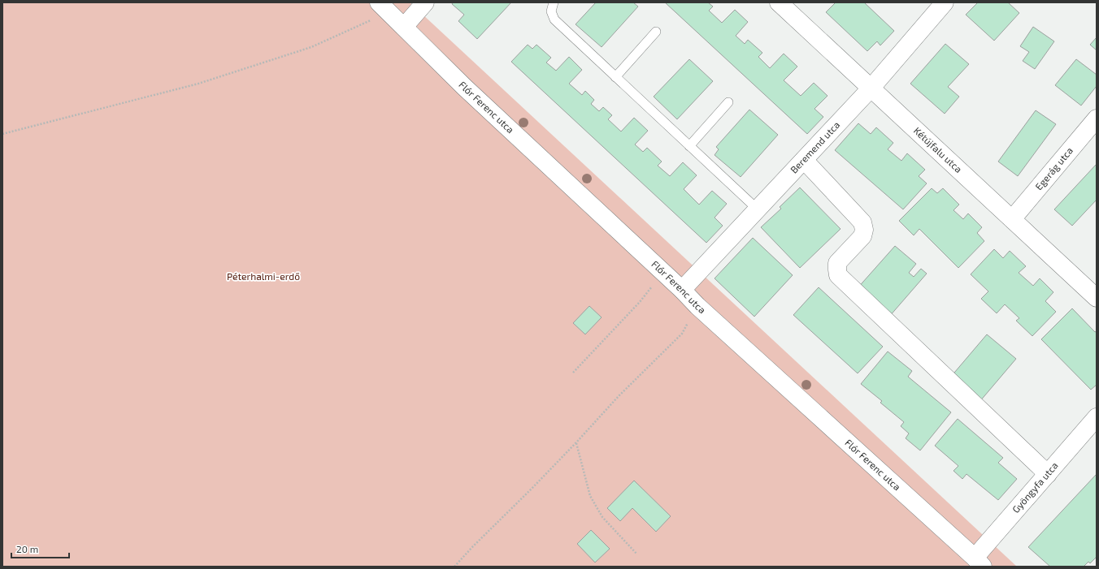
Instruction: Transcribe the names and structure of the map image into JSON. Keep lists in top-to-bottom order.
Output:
{
  "streets": {
    "street": [
      "Flór Ferenc utca",
      "Beremend utca",
      "Kétújfalu utca",
      "Egerág utca",
      "Gyöngyfa utca"
    ]
  },
  "crossings": [
    ["Flór Ferenc utca", "Beremend utca"],
    ["Flór Ferenc utca", "Gyöngyfa utca"],
    ["Beremend utca", "Kétújfalu utca"],
    ["Kétújfalu utca", "Egerág utca"]
  ],
  "parks": ["Péterhalmi-erdő"],
  "scale_bar": "20 m"
}
